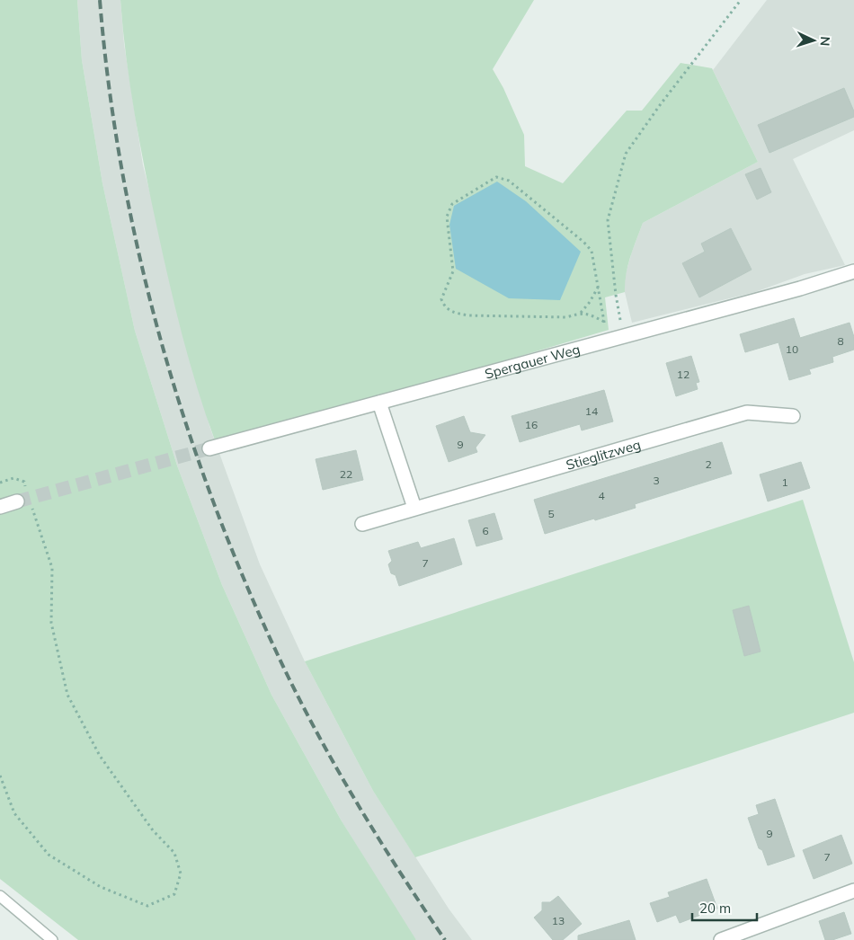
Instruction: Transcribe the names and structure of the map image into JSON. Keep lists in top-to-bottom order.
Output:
{
  "streets": {
    "street": ["Spergauer Weg", "Stieglitzweg"]
  },
  "house_numbers": [
    "8",
    "10",
    "12",
    "14",
    "16",
    "9",
    "2",
    "22",
    "3",
    "1",
    "4",
    "5",
    "6",
    "7",
    "9",
    "7",
    "13"
  ],
  "scale_bar": "20 m",
  "north": "right"
}
